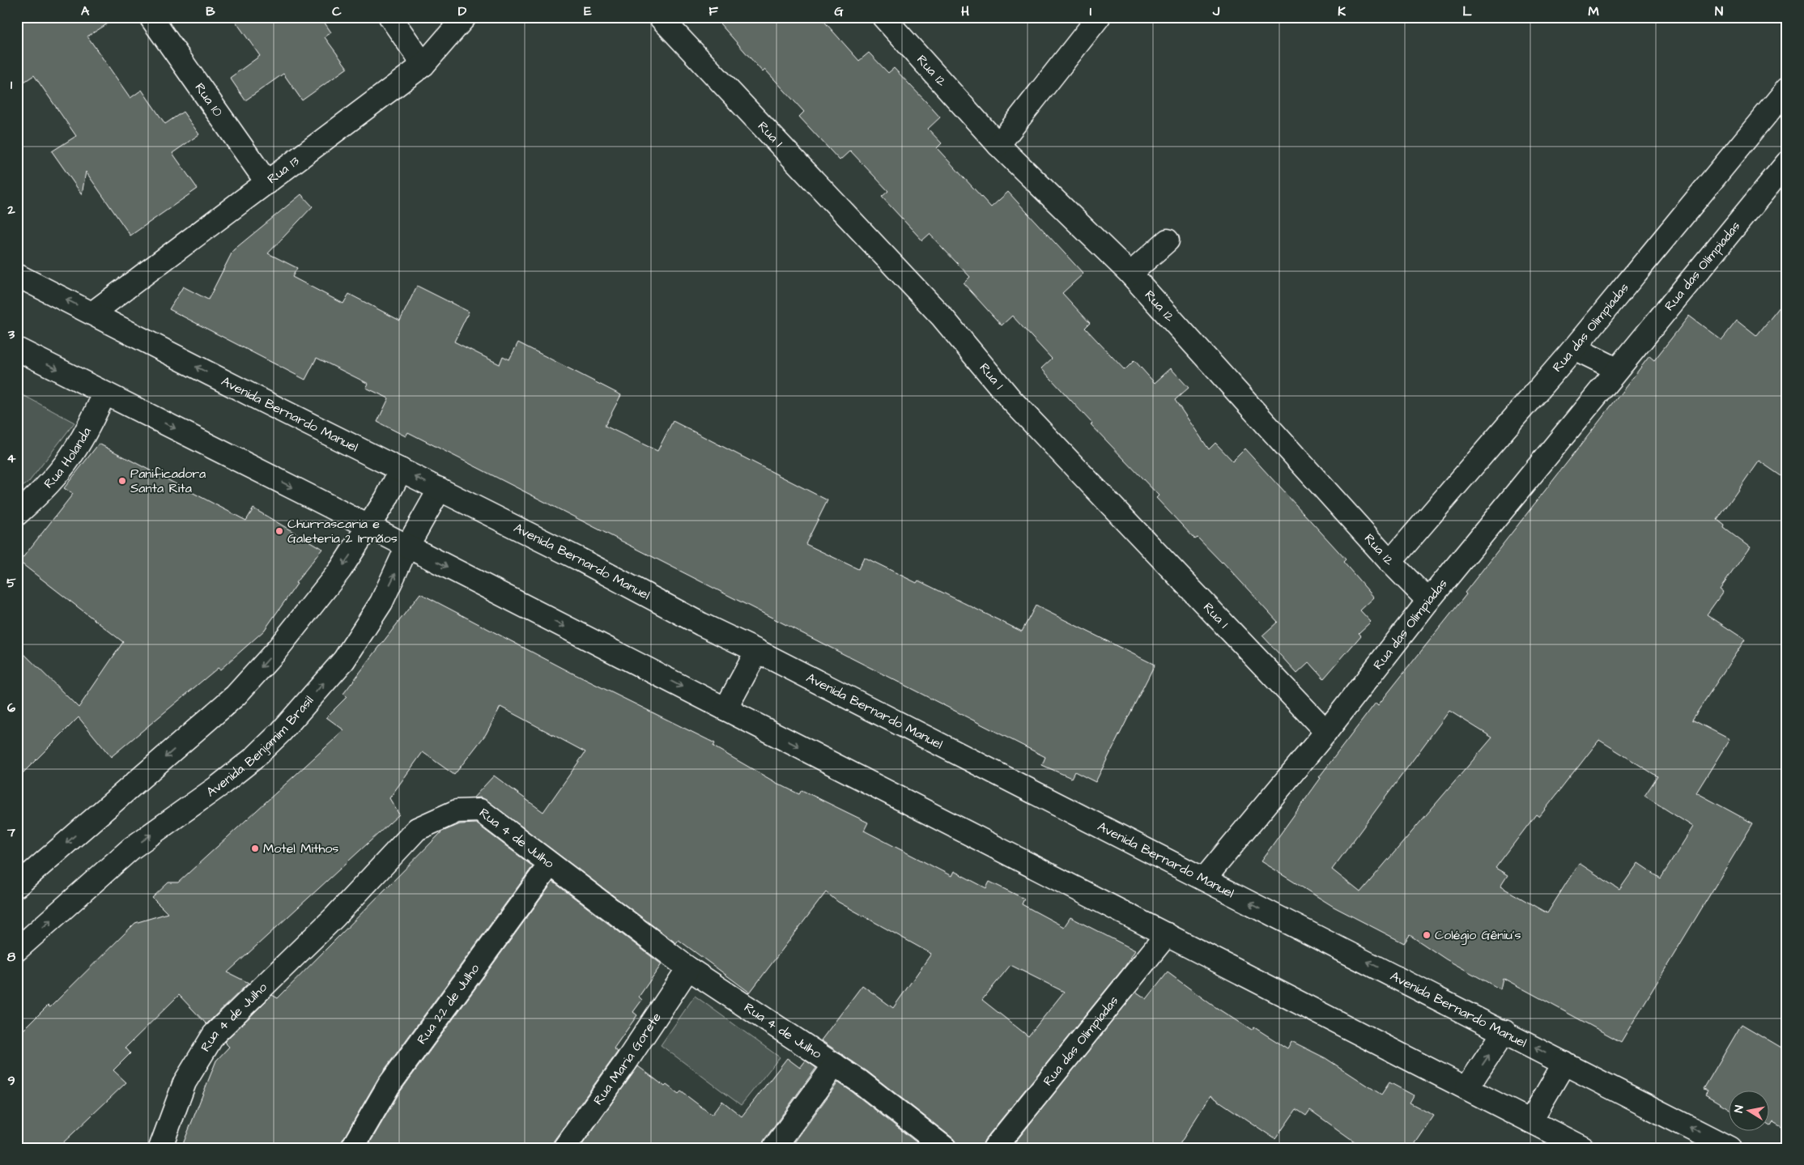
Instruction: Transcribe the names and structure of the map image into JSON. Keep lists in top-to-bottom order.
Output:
{
  "streets": {
    "street": [
      "Rua 12",
      "Rua 10",
      "Rua 1",
      "Rua 13",
      "Rua das Olímpiadas",
      "Rua das Olimpíadas",
      "Avenida Bernardo Manuel",
      "Rua Holanda",
      "Avenida Benjamim Brasil",
      "Rua 4 de Julho",
      "Rua 22 de Julho",
      "Rua Maria Gorete"
    ]
  },
  "crossings": [
    ["Rua 12", "Rua das Olímpiadas"],
    ["Rua 12", "Rua das Olimpíadas"],
    ["Rua 10", "Rua 13"],
    ["Rua 1", "Rua das Olímpiadas"],
    ["Rua 13", "Avenida Bernardo Manuel"],
    ["Rua das Olímpiadas", "Avenida Bernardo Manuel"],
    ["Avenida Bernardo Manuel", "Avenida Benjamim Brasil"],
    ["Rua 4 de Julho", "Rua 22 de Julho"],
    ["Rua 4 de Julho", "Rua Maria Gorete"]
  ],
  "places": [
    "Panificadora Santa Rita",
    "Churrascaria e Galeteria 2 Irmãos",
    "Motel Mithos",
    "Colégio Gêniu's"
  ],
  "north": "left",
  "grid": {
    "columns": [
      "A",
      "B",
      "C",
      "D",
      "E",
      "F",
      "G",
      "H",
      "I",
      "J",
      "K",
      "L",
      "M",
      "N"
    ],
    "rows": [
      "1",
      "2",
      "3",
      "4",
      "5",
      "6",
      "7",
      "8",
      "9"
    ]
  }
}
